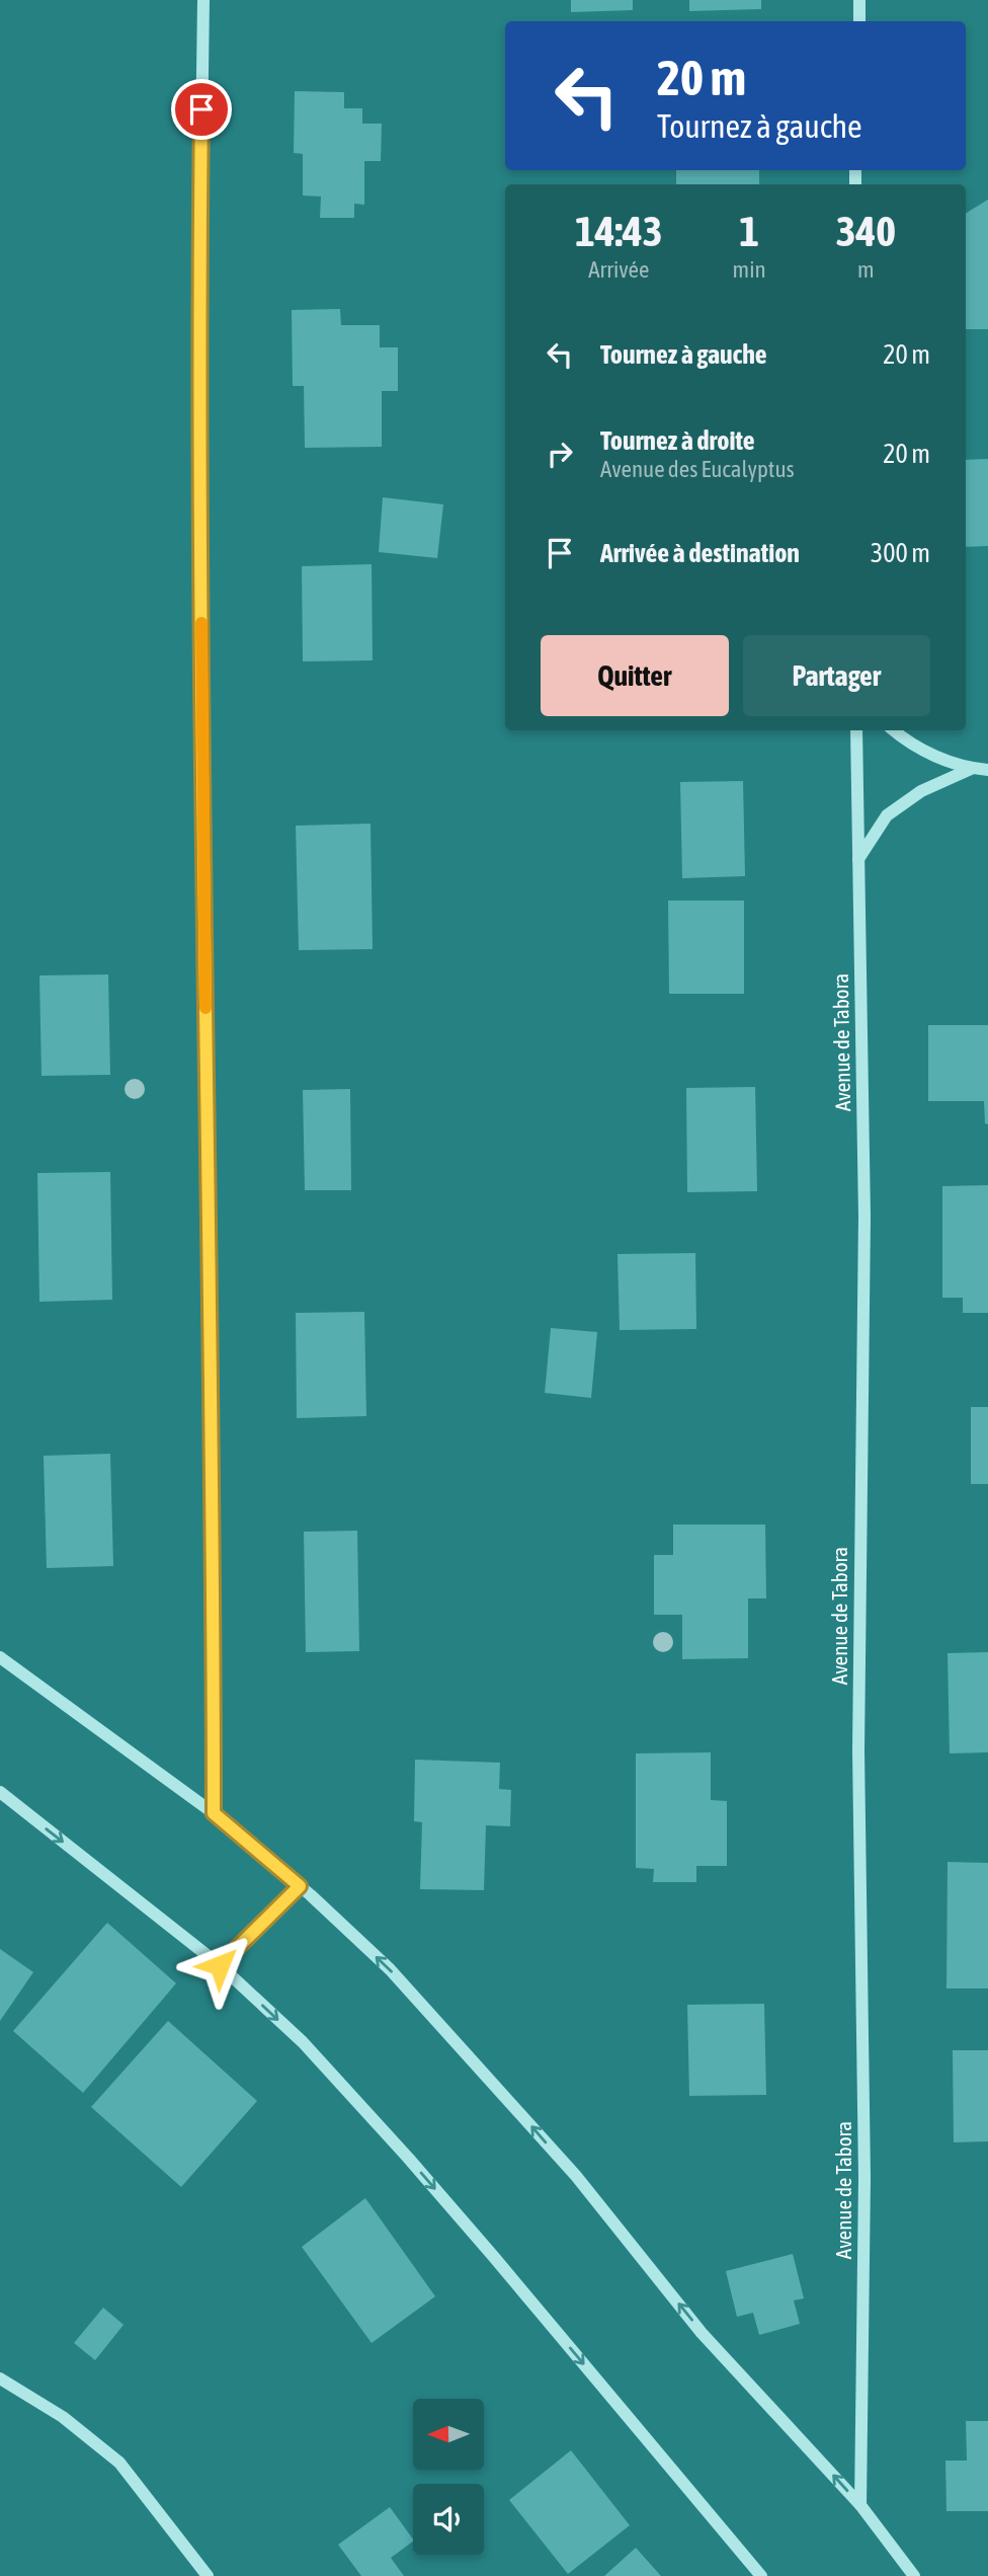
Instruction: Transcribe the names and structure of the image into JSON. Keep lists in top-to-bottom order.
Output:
{
  "streets": {
    "street": ["Avenue de Tabora"]
  },
  "north": "left",
  "page": {
    "turn": ["20 m", "Tournez à gauche"],
    "eta": [
      "14:43",
      "Arrivée",
      "1",
      "min",
      "340",
      "m"
    ],
    "list": [
      {
        "name": "Tournez à gauche",
        "value": "20 m"
      },
      {
        "name": "Tournez à droite",
        "note": "Avenue des Eucalyptus",
        "value": "20 m"
      },
      {
        "name": "Arrivée à destination",
        "value": "300 m"
      }
    ],
    "buttons": ["Quitter", "Partager"]
  }
}
